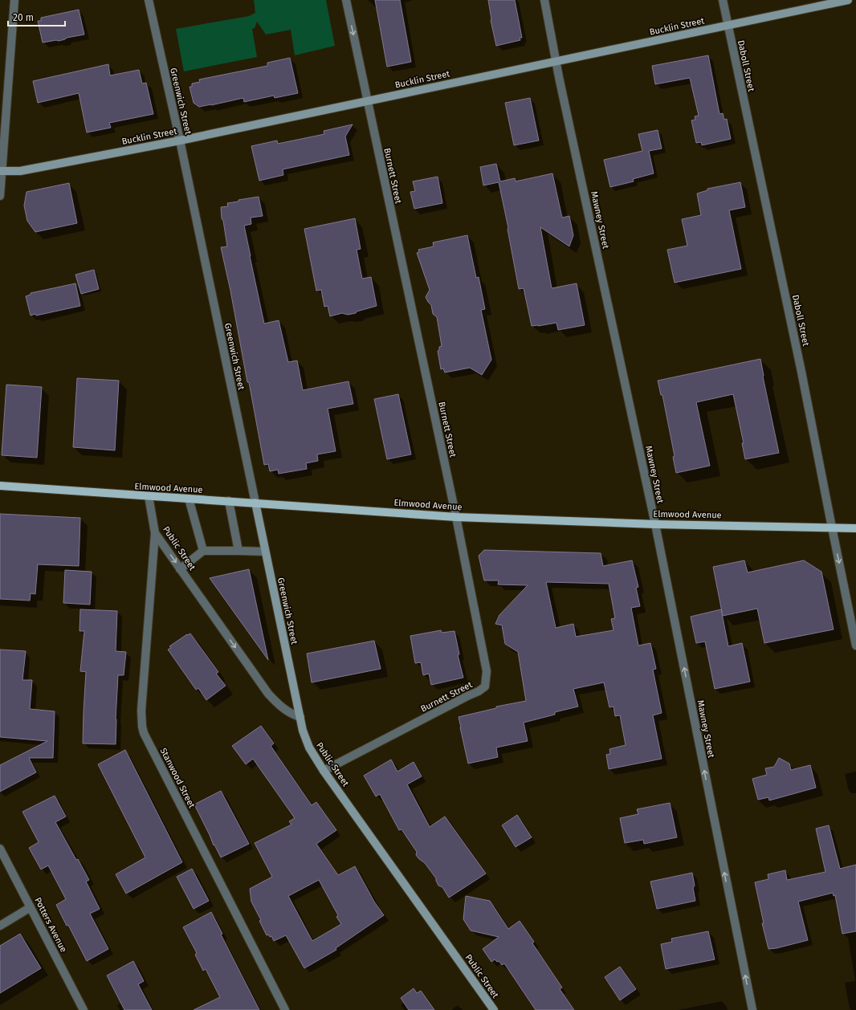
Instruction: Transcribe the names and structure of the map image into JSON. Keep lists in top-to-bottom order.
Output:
{
  "streets": {
    "main road": ["Elmwood Avenue"],
    "street": [
      "Bucklin Street",
      "Daboll Street",
      "Greenwich Street",
      "Burnett Street",
      "Mawney Street",
      "Public Street",
      "Stanwood Street",
      "Potters Avenue"
    ]
  },
  "crossings": [
    ["Bucklin Street", "Daboll Street"],
    ["Bucklin Street", "Greenwich Street"],
    ["Bucklin Street", "Burnett Street"],
    ["Bucklin Street", "Mawney Street"],
    ["Daboll Street", "Elmwood Avenue"],
    ["Greenwich Street", "Elmwood Avenue"],
    ["Greenwich Street", "Public Street"],
    ["Burnett Street", "Elmwood Avenue"],
    ["Burnett Street", "Public Street"],
    ["Mawney Street", "Elmwood Avenue"],
    ["Elmwood Avenue", "Public Street"],
    ["Public Street", "Stanwood Street"]
  ],
  "one_way": ["Mawney Street", "Public Street"],
  "scale_bar": "20 m"
}
